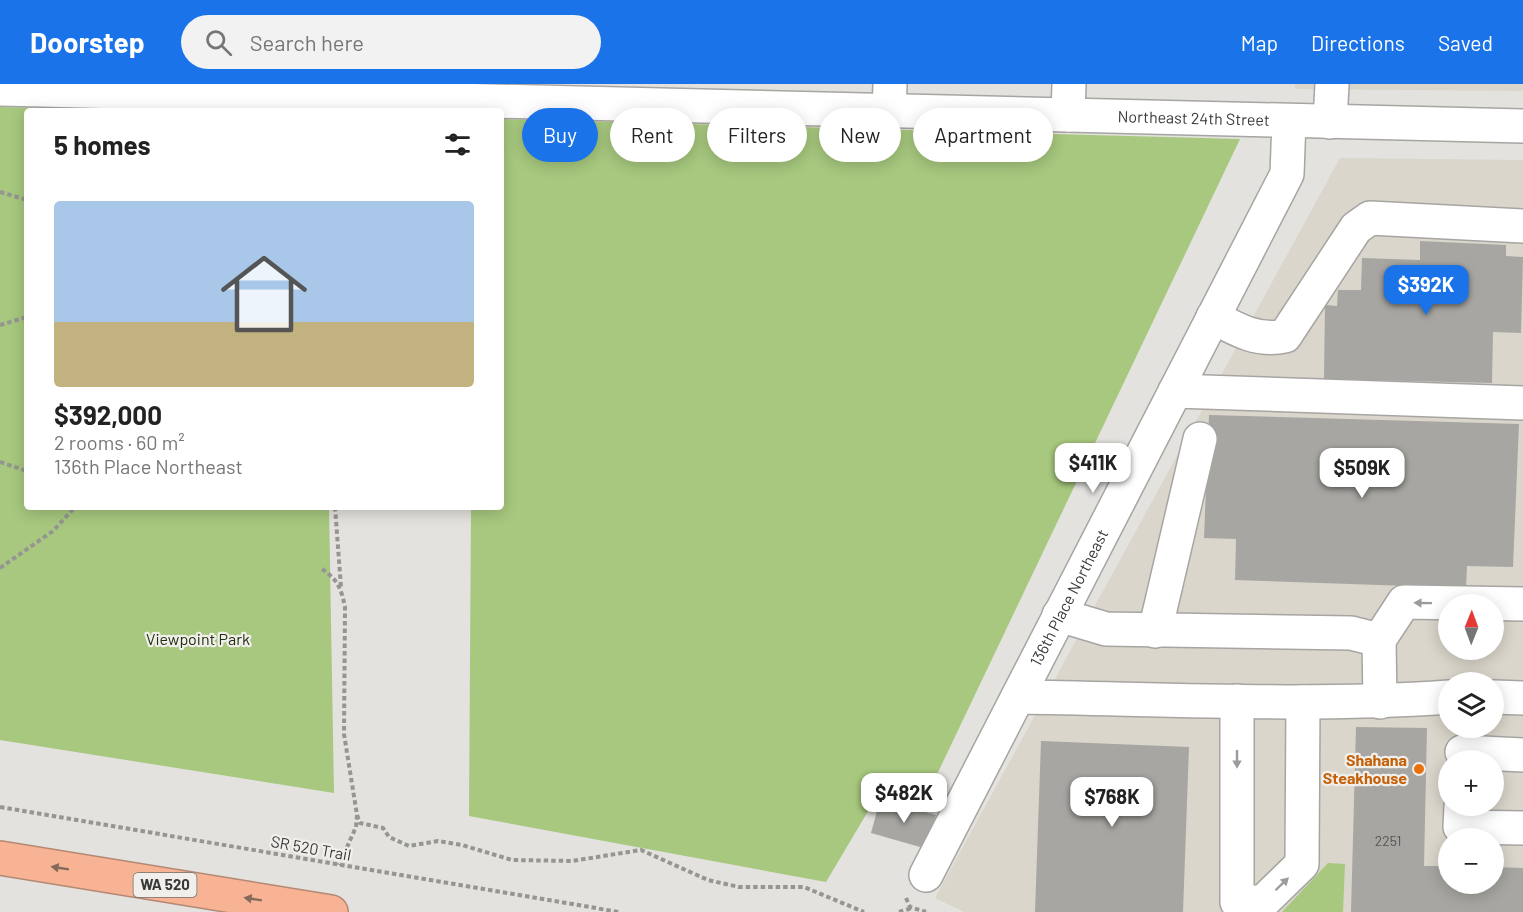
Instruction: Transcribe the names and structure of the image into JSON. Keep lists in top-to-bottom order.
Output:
{
  "streets": {
    "highway": ["WA 520"],
    "street": ["Northeast 24th Street", "136th Place Northeast"],
    "path": ["SR 520 Trail"]
  },
  "crossings": [
    ["Northeast 24th Street", "136th Place Northeast"]
  ],
  "parks": ["Viewpoint Park"],
  "places": ["Shahana Steakhouse"],
  "house_numbers": ["2251"],
  "north": "top",
  "page": {
    "header": "Doorstep",
    "search": "Search here",
    "nav": ["Map", "Directions", "Saved"],
    "chip": [
      "Buy",
      "Rent",
      "Filters",
      "New",
      "Apartment"
    ],
    "heading": "5 homes",
    "list": [
      {
        "name": "$392,000",
        "note": "2 rooms · 60 m² · 136th Place Northeast"
      }
    ],
    "price": [
      "$392K",
      "$411K",
      "$509K",
      "$482K",
      "$768K"
    ],
    "map_buttons": ["+", "−"]
  }
}
